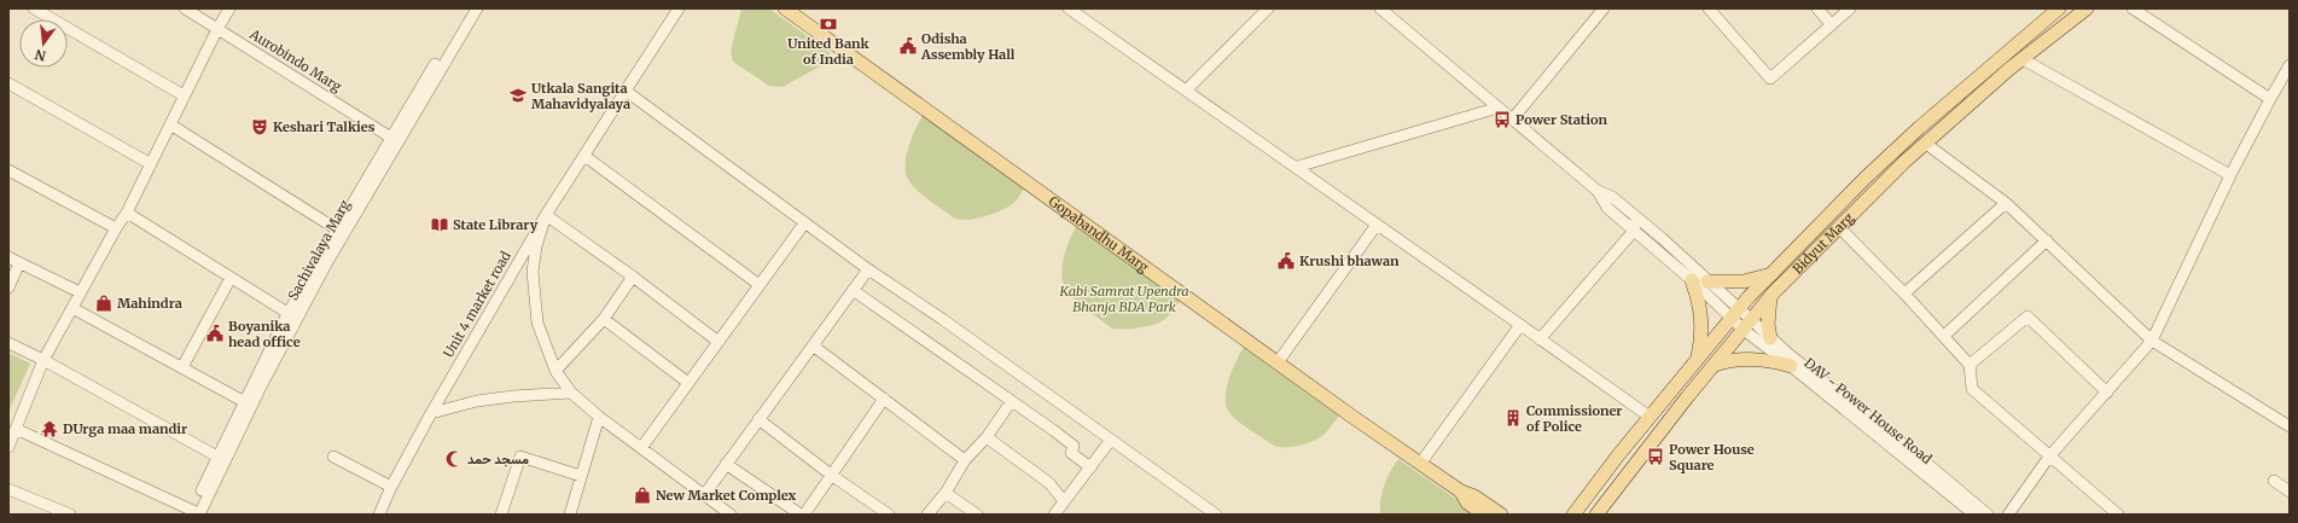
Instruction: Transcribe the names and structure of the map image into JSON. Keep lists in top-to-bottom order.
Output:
{
  "streets": {
    "main road": ["Gopabandhu Marg", "Bidyut Marg"],
    "street": [
      "Aurobindo Marg",
      "Sachivalaya Marg",
      "Unit 4 market road",
      "DAV - Power House Road"
    ]
  },
  "crossings": [
    ["Aurobindo Marg", "Sachivalaya Marg"],
    ["Bidyut Marg", "DAV - Power House Road"]
  ],
  "parks": ["Kabi Samrat Upendra Bhanja BDA Park"],
  "places": {
    "bank": ["United Bank of India"],
    "public building": ["Odisha Assembly Hall", "Krushi bhawan", "Boyanika head office"],
    "school or university": ["Utkala Sangita Mahavidyalaya"],
    "bus stop": ["Power Station", "Power House Square"],
    "theatre": ["Keshari Talkies"],
    "library": ["State Library"],
    "shop": ["Mahindra", "New Market Complex"],
    "building": ["Commissioner of Police"],
    "temple": ["DUrga maa mandir"],
    "mosque": ["مسجد حمد"]
  },
  "north": "bottom"
}
